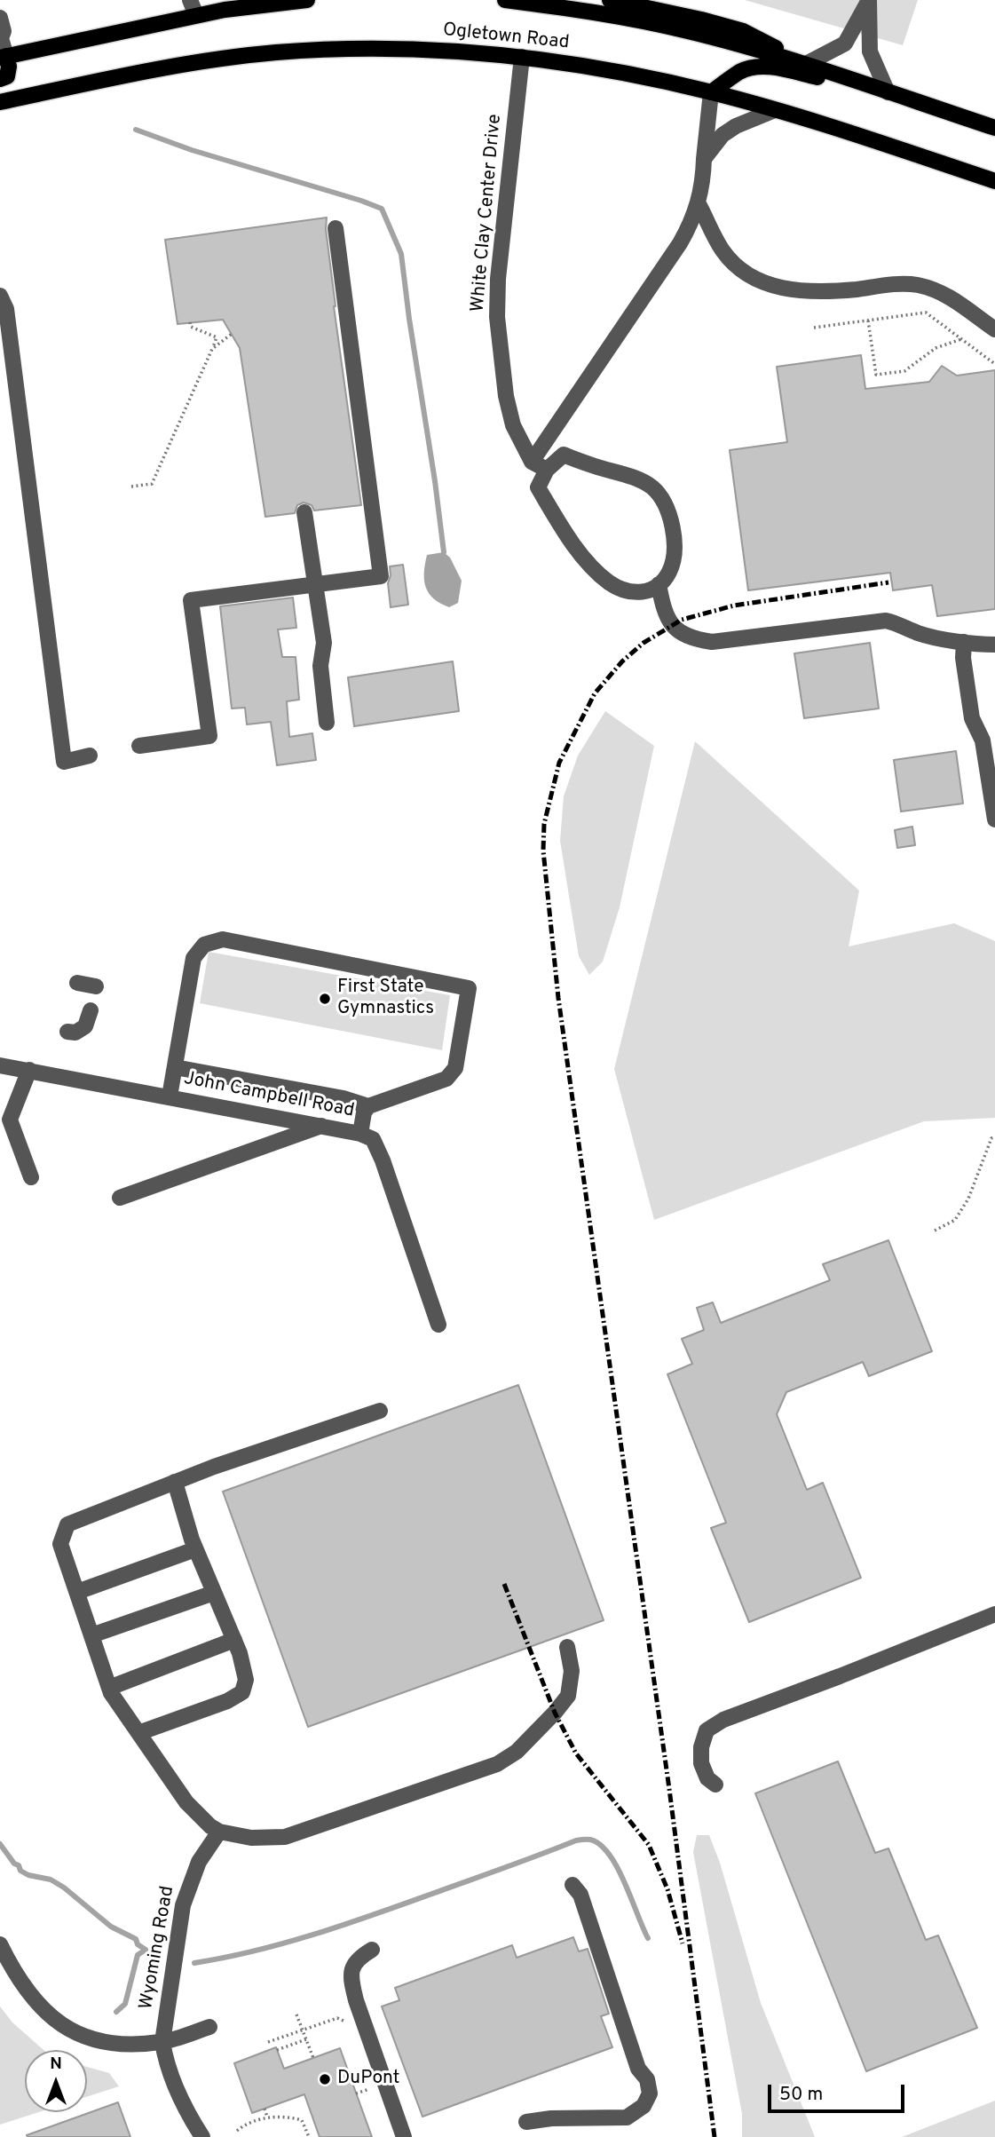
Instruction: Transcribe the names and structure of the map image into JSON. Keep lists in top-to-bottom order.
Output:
{
  "streets": {
    "main road": ["Ogletown Road"],
    "street": ["White Clay Center Drive", "John Campbell Road", "Wyoming Road"]
  },
  "crossings": [
    ["Ogletown Road", "White Clay Center Drive"]
  ],
  "places": ["First State Gymnastics", "DuPont"],
  "scale_bar": "50 m",
  "north": "top"
}
